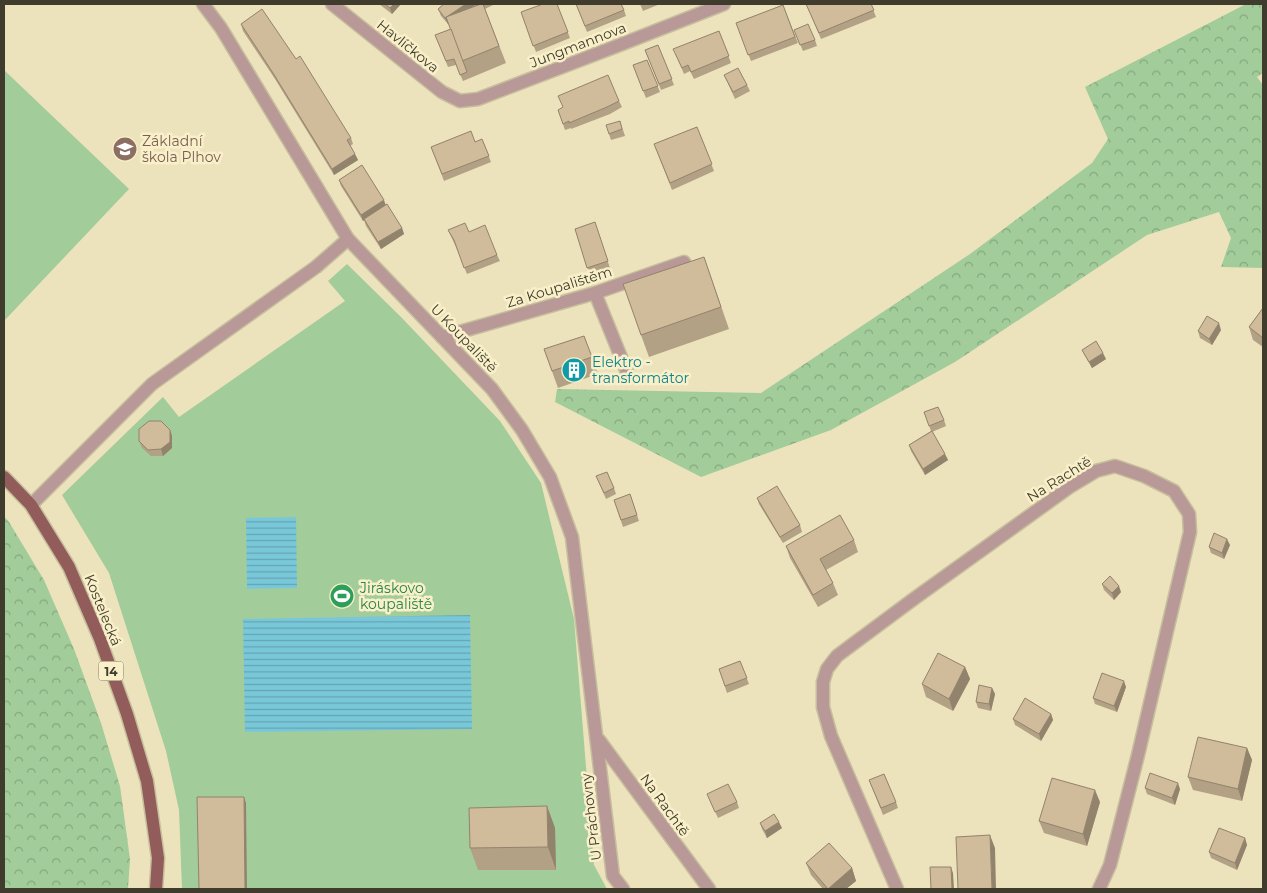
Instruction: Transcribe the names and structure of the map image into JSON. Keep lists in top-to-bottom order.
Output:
{
  "streets": {
    "main road": ["Kostelecká", "14"],
    "street": [
      "Jungmannova",
      "Havlíčkova",
      "Za Koupalištěm",
      "U Koupaliště",
      "Na Rachtě",
      "U Práchovny"
    ]
  },
  "crossings": [
    ["Jungmannova", "Havlíčkova"],
    ["Za Koupalištěm", "U Koupaliště"],
    ["U Koupaliště", "Na Rachtě"],
    ["U Koupaliště", "U Práchovny"],
    ["Na Rachtě", "U Práchovny"]
  ],
  "places": {
    "school or university": ["Základní škola Plhov"],
    "building": ["Elektro - transformátor"],
    "sports": ["Jiráskovo koupaliště"]
  }
}
